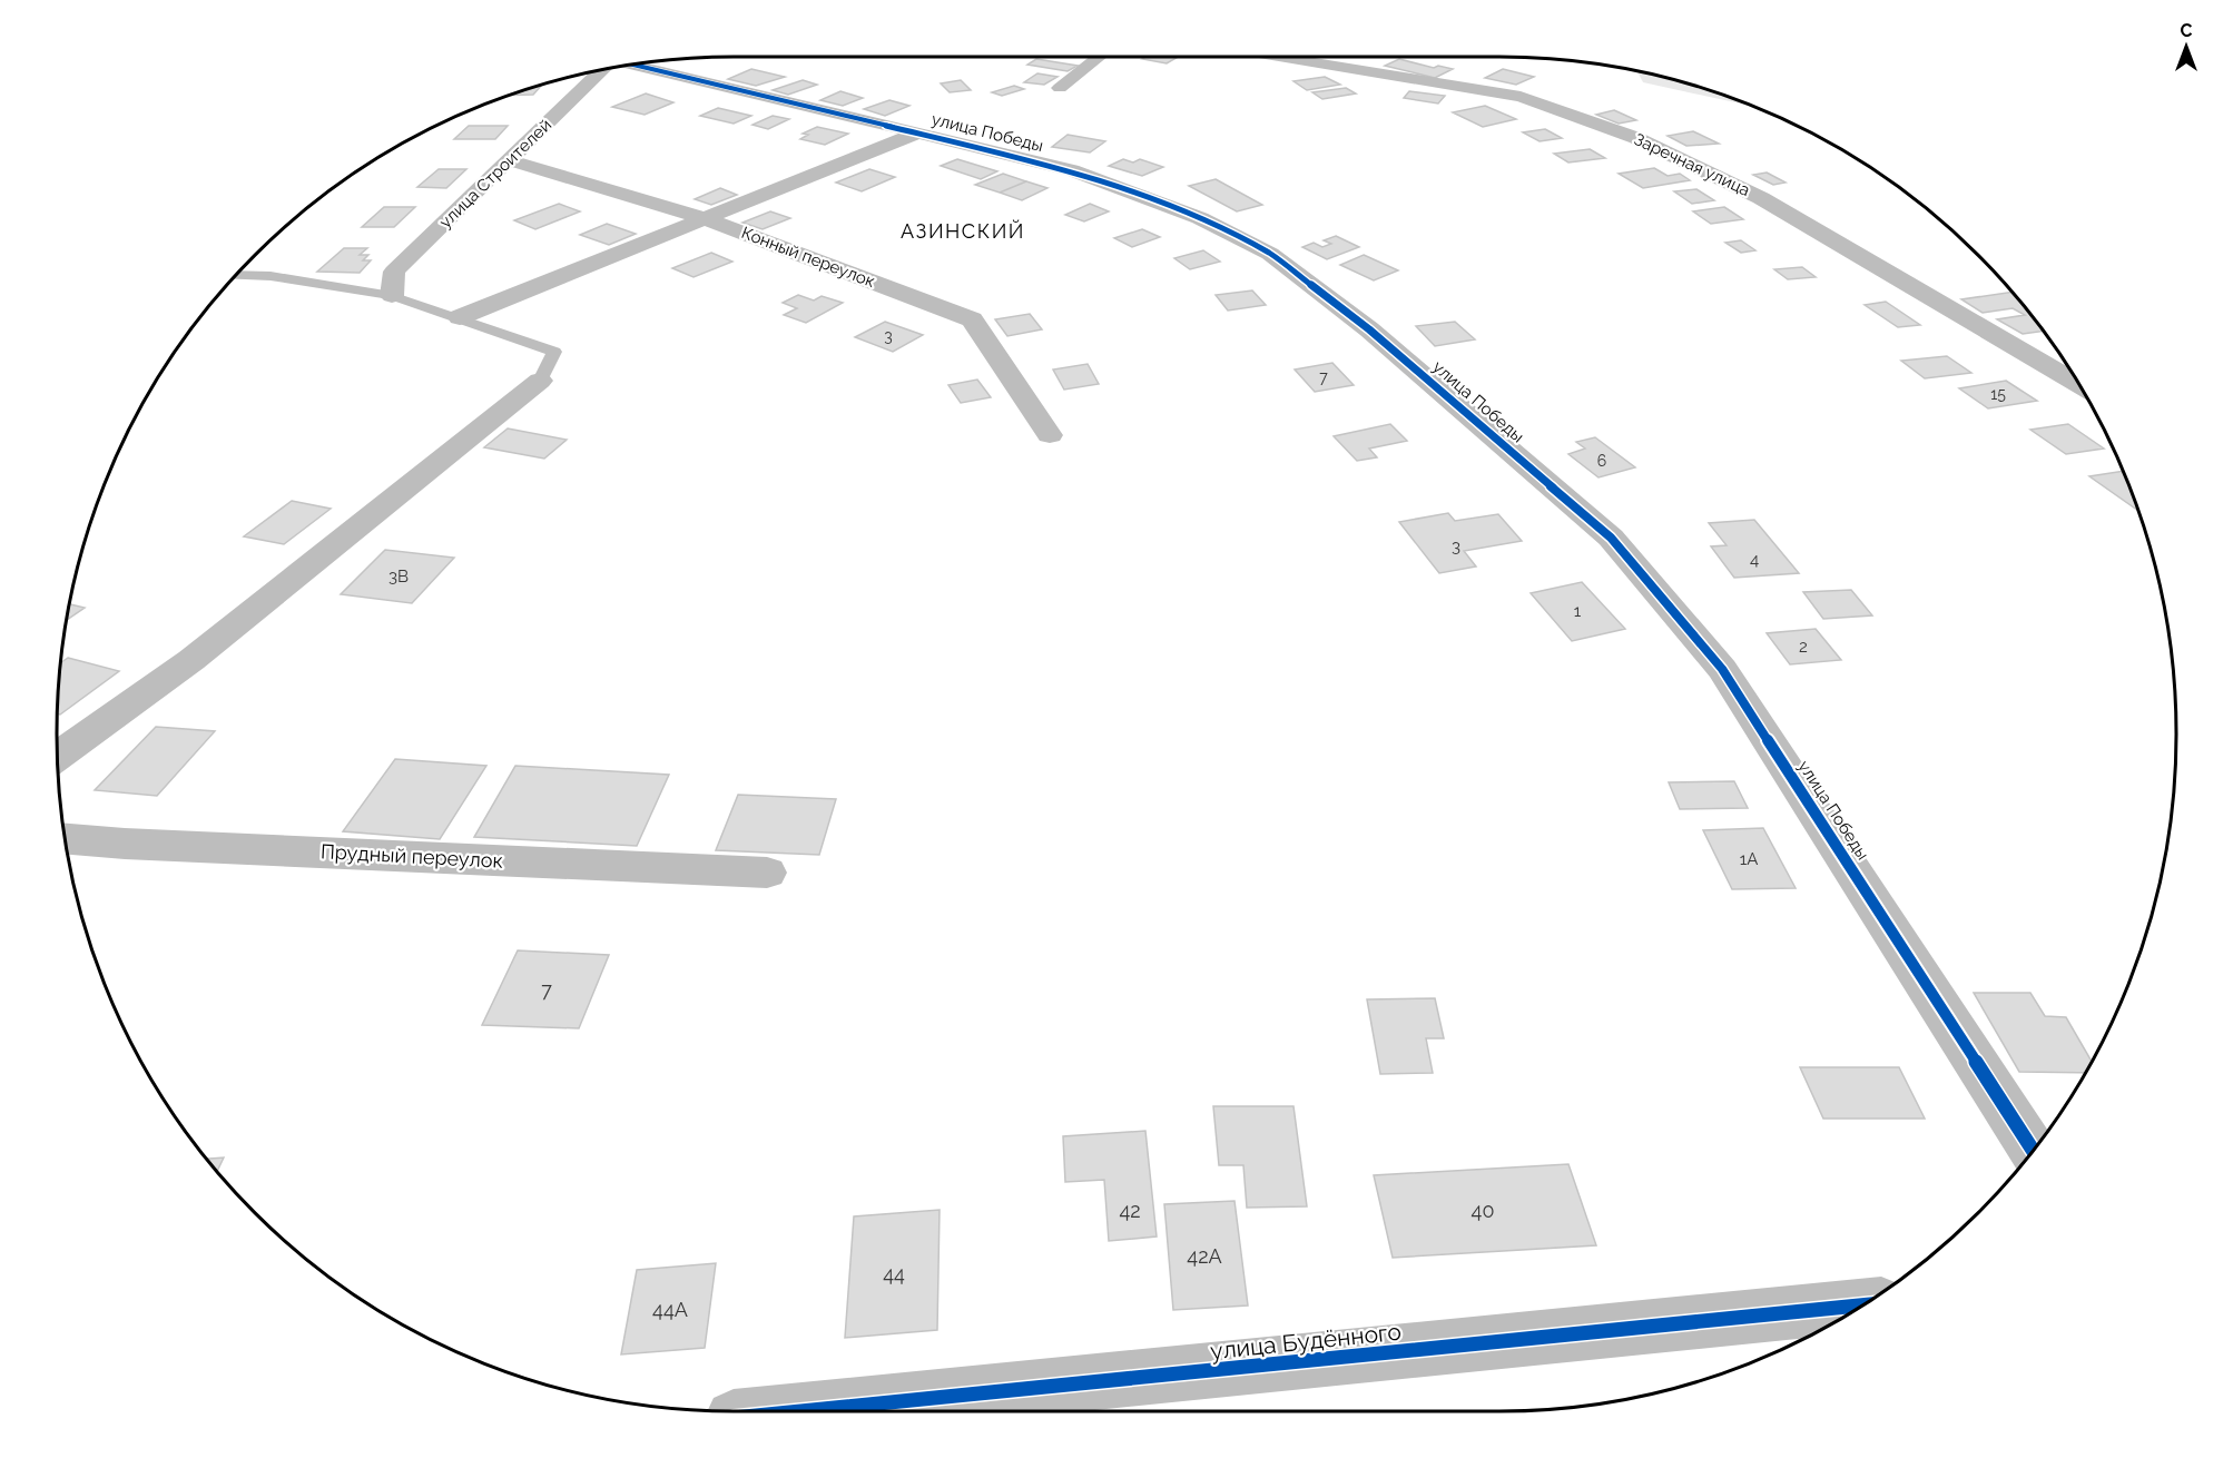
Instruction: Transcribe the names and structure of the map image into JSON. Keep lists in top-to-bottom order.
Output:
{
  "streets": {
    "street": [
      "улица Победы",
      "Заречная улица",
      "улица Строителей",
      "Конный переулок",
      "Прудный переулок",
      "улица Будённого"
    ]
  },
  "crossings": [
    ["улица Строителей", "Конный переулок"]
  ],
  "districts": ["АЗИНСКИЙ"],
  "house_numbers": [
    "3",
    "7",
    "15",
    "6",
    "3",
    "4",
    "3В",
    "1",
    "2",
    "1А",
    "7",
    "42",
    "40",
    "42А",
    "44",
    "44А"
  ],
  "north": "top"
}
